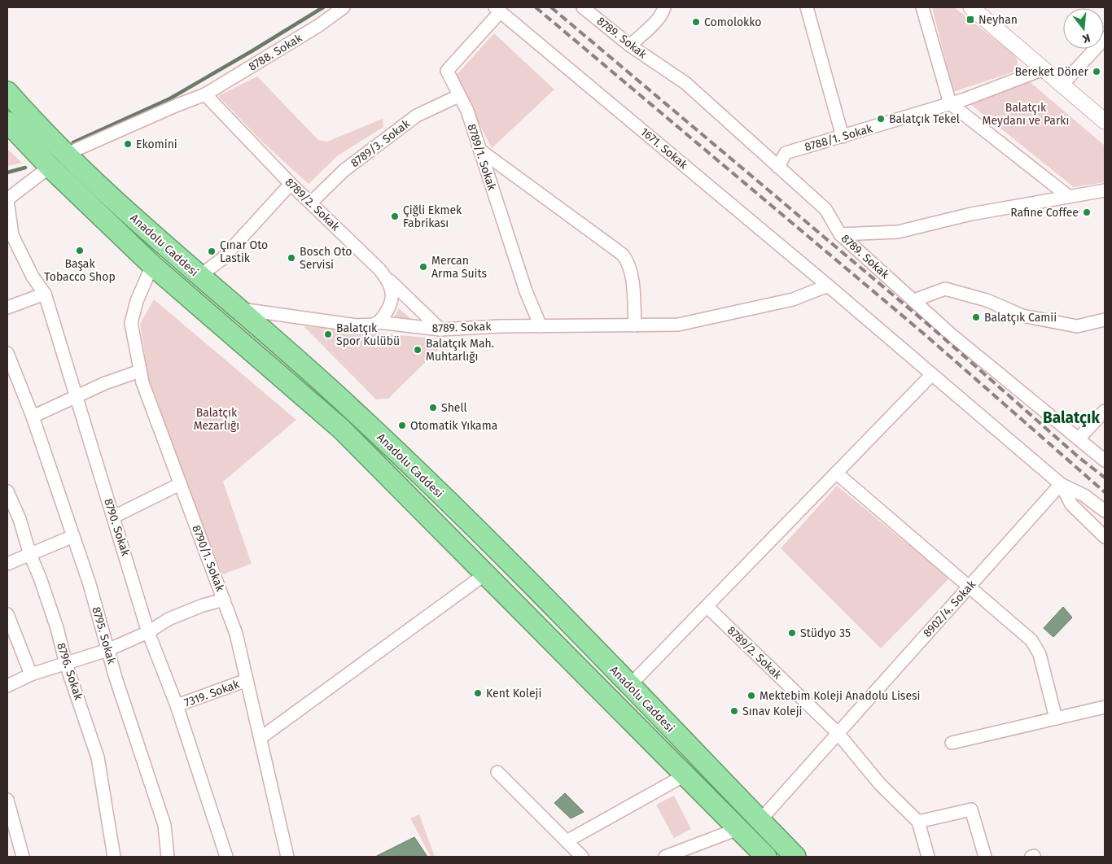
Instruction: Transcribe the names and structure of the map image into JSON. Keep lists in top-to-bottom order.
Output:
{
  "streets": {
    "highway": ["Anadolu Caddesi"],
    "street": [
      "8789. Sokak",
      "8788. Sokak",
      "8788/1. Sokak",
      "8789/3. Sokak",
      "1671. Sokak",
      "8789/1. Sokak",
      "8789/2. Sokak",
      "8790. Sokak",
      "8790/1. Sokak",
      "8902/4. Sokak",
      "8795. Sokak",
      "8796. Sokak",
      "7319. Sokak"
    ]
  },
  "crossings": [
    ["8789. Sokak", "8788/1. Sokak"],
    ["8789. Sokak", "1671. Sokak"],
    ["8789. Sokak", "8789/1. Sokak"],
    ["8789. Sokak", "8789/2. Sokak"],
    ["8789. Sokak", "Anadolu Caddesi"],
    ["8788. Sokak", "8789/2. Sokak"],
    ["8788. Sokak", "Anadolu Caddesi"],
    ["8789/3. Sokak", "8789/1. Sokak"],
    ["8789/3. Sokak", "8789/2. Sokak"],
    ["1671. Sokak", "8789/1. Sokak"],
    ["1671. Sokak", "8902/4. Sokak"],
    ["8789/2. Sokak", "8902/4. Sokak"],
    ["Anadolu Caddesi", "8790/1. Sokak"],
    ["Anadolu Caddesi", "8902/4. Sokak"],
    ["8790. Sokak", "7319. Sokak"],
    ["8790/1. Sokak", "7319. Sokak"]
  ],
  "districts": ["Balatçık"],
  "parks": ["Balatçık Meydanı ve Parkı", "Balatçık Mezarlığı"],
  "places": {
    "transit": ["Neyhan"],
    "other": [
      "Comolokko",
      "Bereket Döner",
      "Balatçık Tekel",
      "Ekomini",
      "Rafine Coffee",
      "Çiğli Ekmek Fabrikası",
      "Başak Tobacco Shop",
      "Çınar Oto Lastik",
      "Bosch Oto Servisi",
      "Mercan Arma Suits",
      "Balatçık Camii",
      "Balatçık Spor Kulübü",
      "Balatçık Mah. Muhtarlığı",
      "Shell",
      "Otomatik Yıkama",
      "Stüdyo 35",
      "Kent Koleji",
      "Mektebim Koleji Anadolu Lisesi",
      "Sınav Koleji"
    ]
  },
  "north": "bottom"
}
